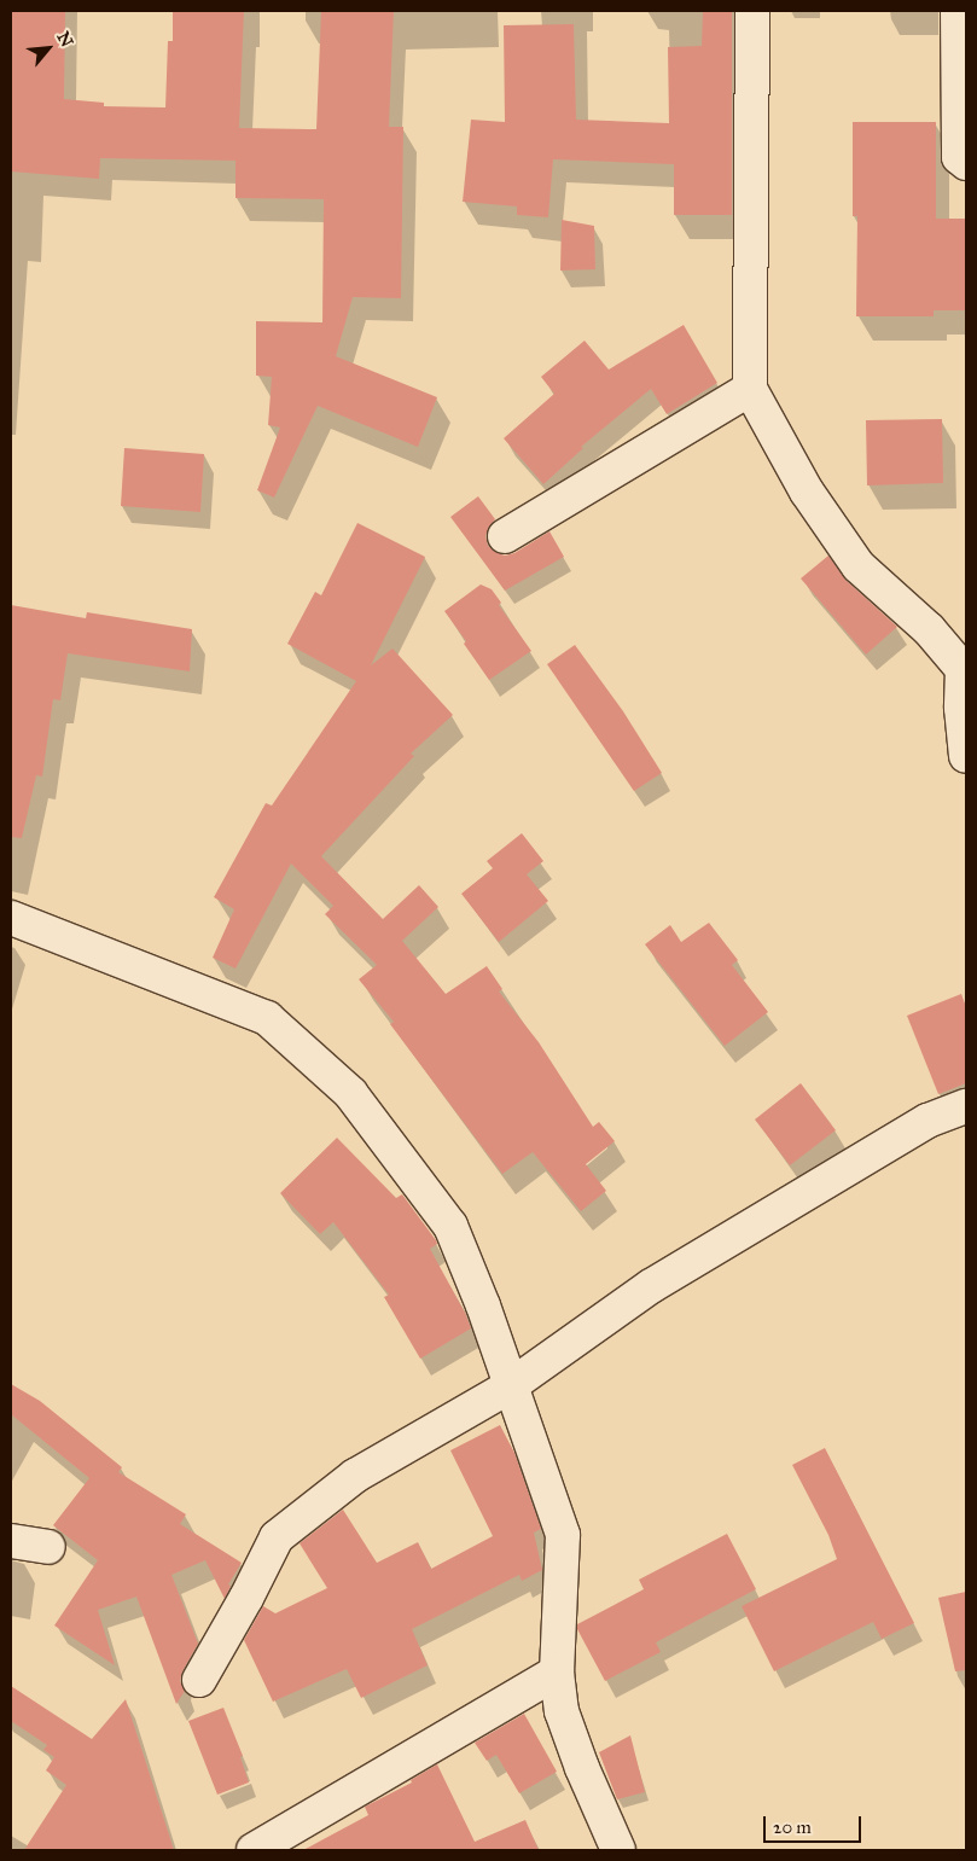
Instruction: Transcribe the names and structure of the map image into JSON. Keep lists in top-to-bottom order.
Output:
{
  "scale_bar": "20 m",
  "north": "top right"
}
